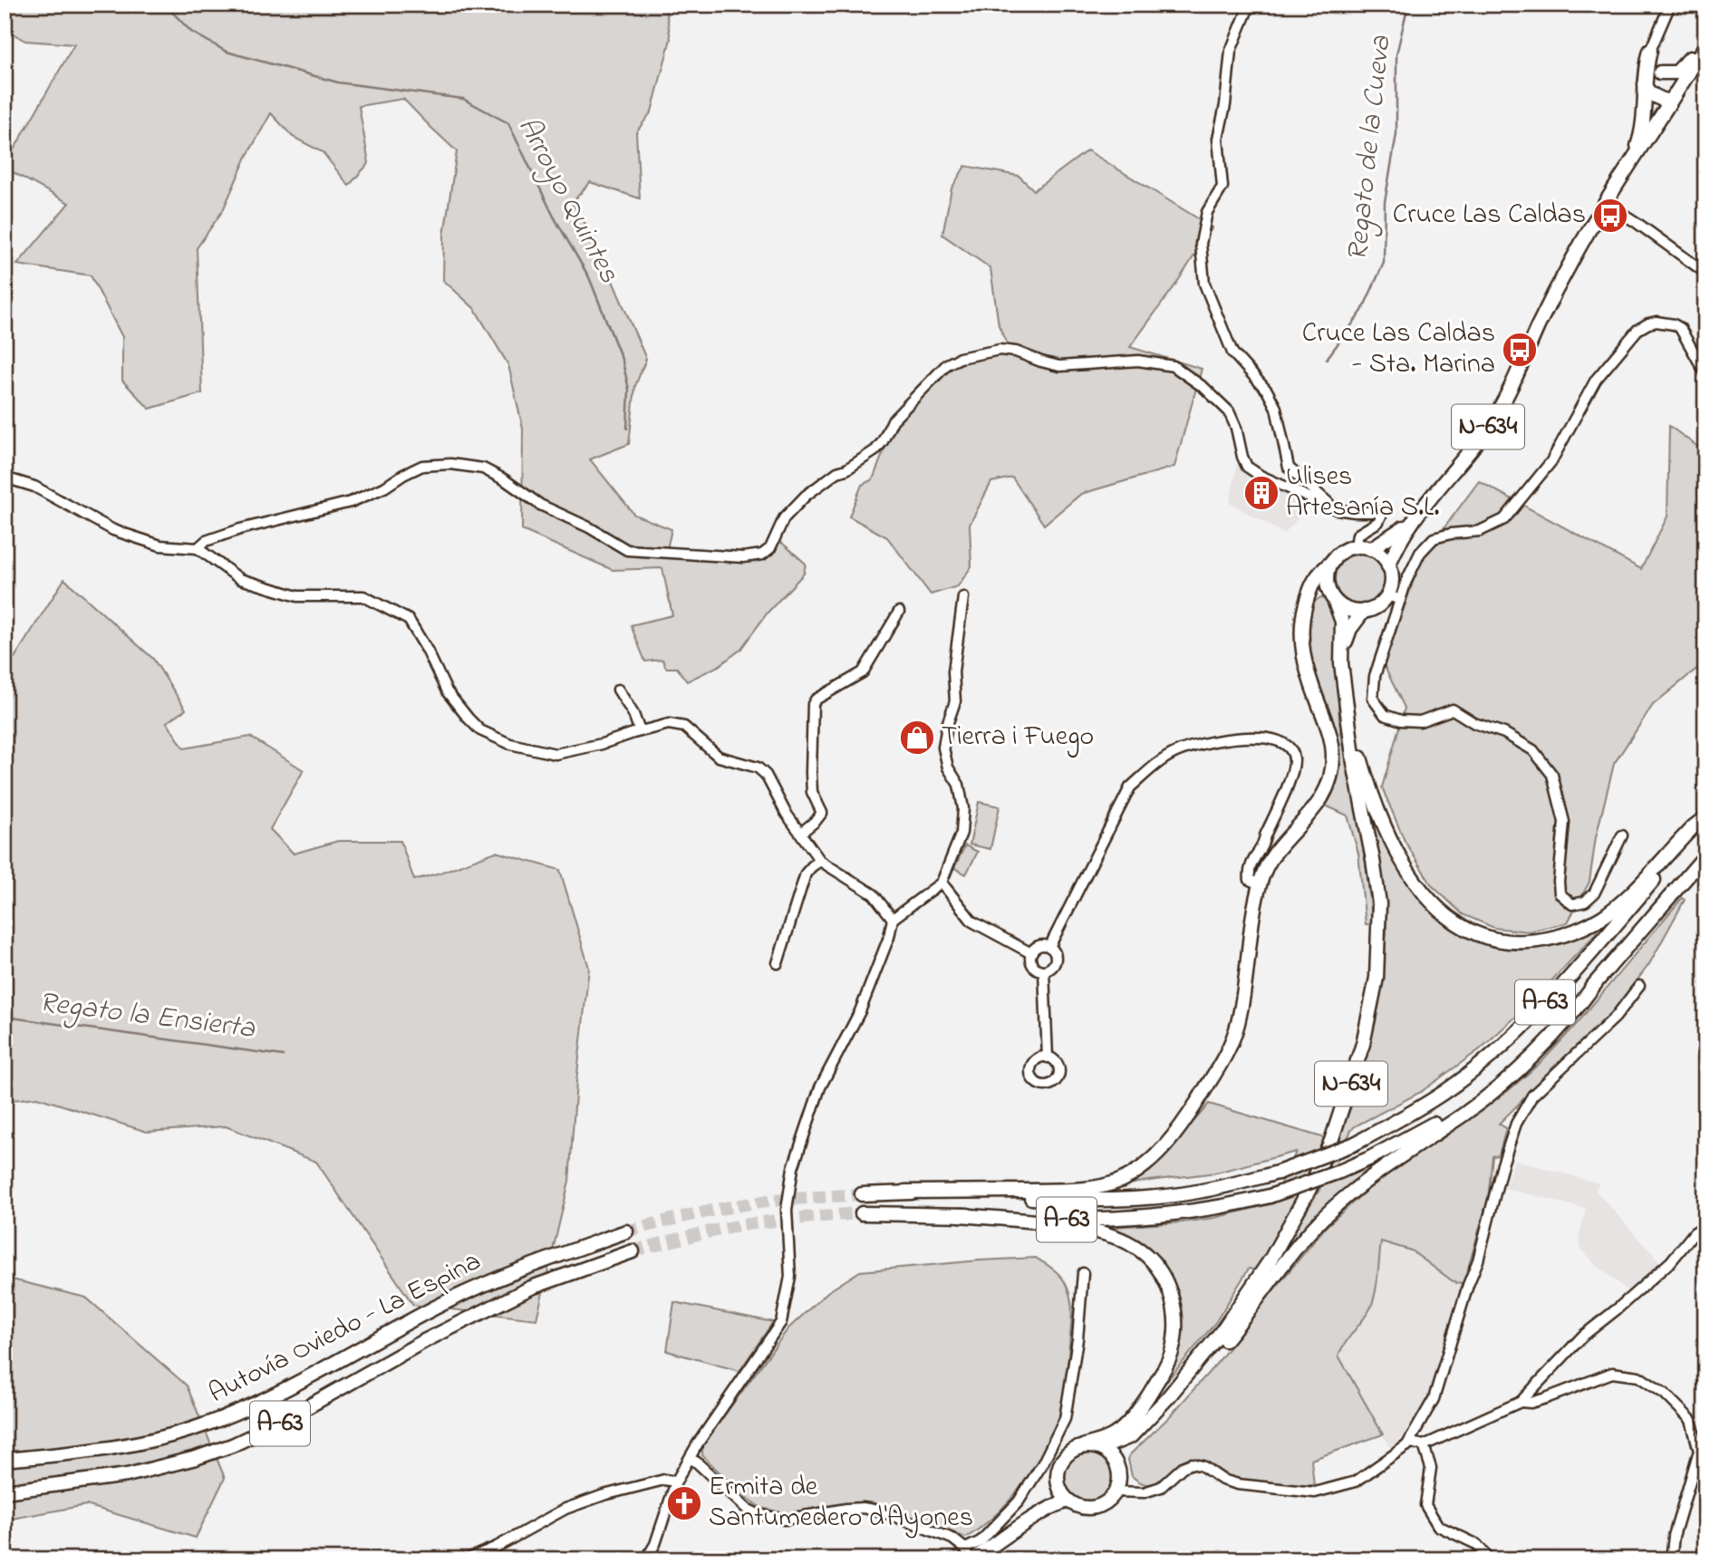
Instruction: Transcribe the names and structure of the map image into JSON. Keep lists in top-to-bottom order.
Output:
{
  "streets": {
    "highway": ["N-634", "A-63", "Autovía Oviedo - La Espina"]
  },
  "water": ["Regato de la Cueva", "Arroyo Quintes", "Regato la Ensierta"],
  "places": {
    "bus stop": ["Cruce Las Caldas", "Cruce Las Caldas - Sta. Marina"],
    "building": ["Ulises Artesanía S.L."],
    "shop": ["Tierra i Fuego"],
    "church": ["Ermita de Santumedero d'Ayones"]
  }
}
